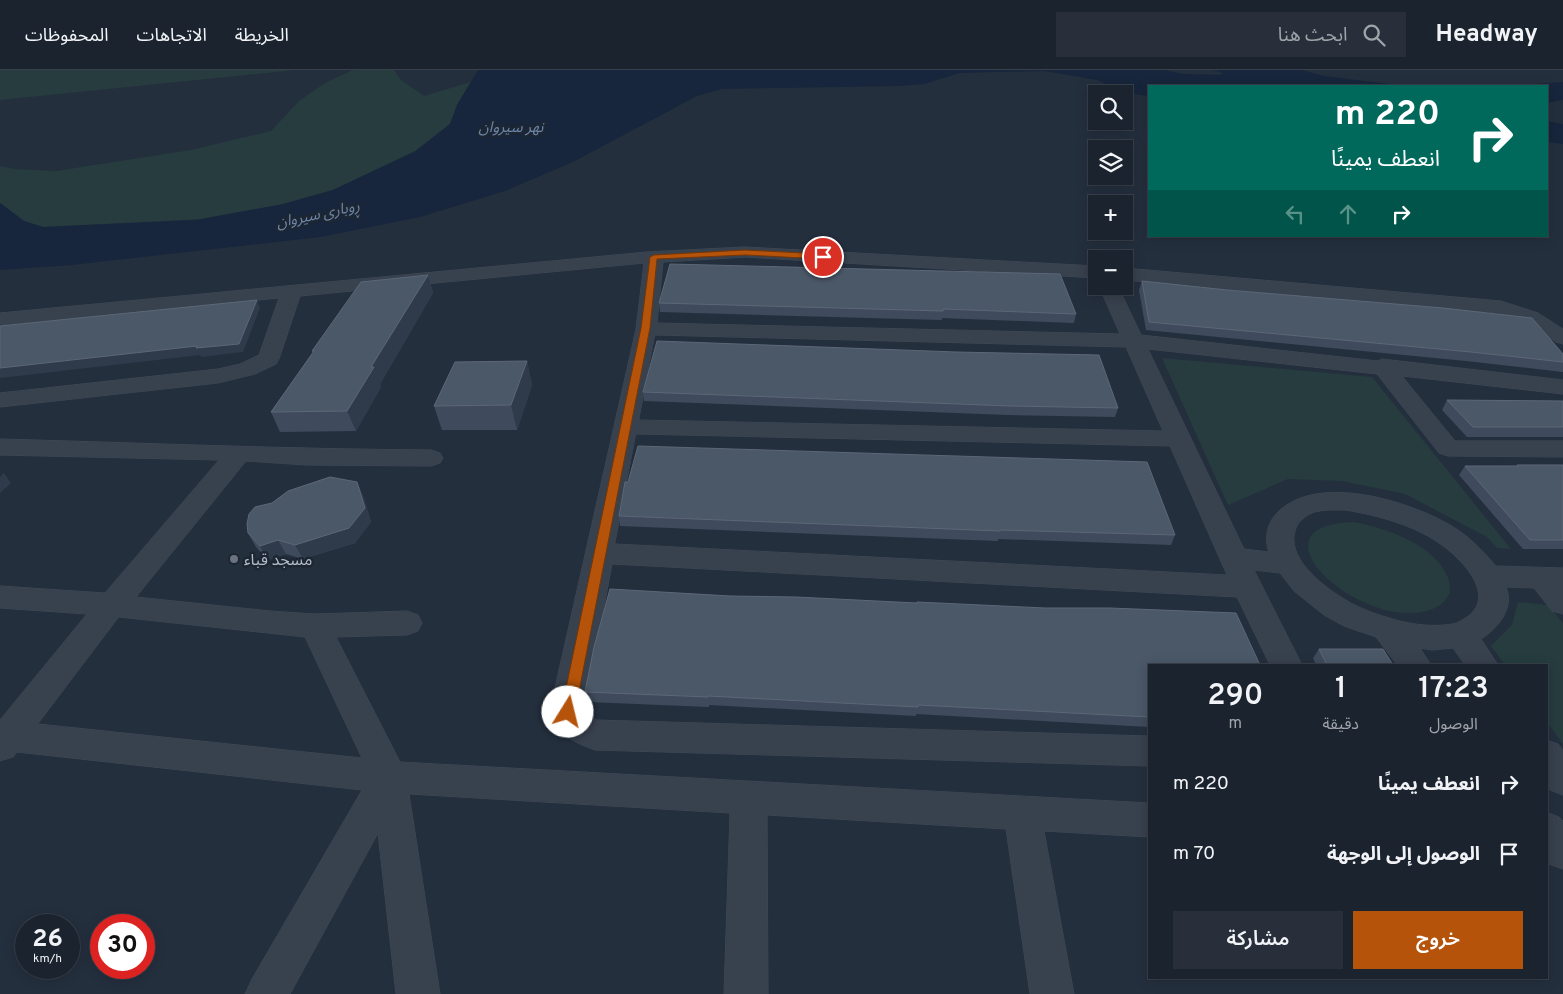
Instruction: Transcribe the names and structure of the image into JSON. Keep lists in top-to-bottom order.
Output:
{
  "water": ["نهر سیروان", "ڕوباری سیروان"],
  "places": ["مسجد قباء"],
  "page": {
    "header": "Headway",
    "search": "ابحث هنا",
    "nav": ["الخريطة", "الاتجاهات", "المحفوظات"],
    "map_buttons": ["+", "−"],
    "turn": ["220 m", "انعطف يمينًا"],
    "eta": [
      "17:23",
      "الوصول",
      "1",
      "دقيقة",
      "290",
      "m"
    ],
    "list": [
      {
        "name": "انعطف يمينًا",
        "value": "220 m"
      },
      {
        "name": "الوصول إلى الوجهة",
        "value": "70 m"
      }
    ],
    "buttons": ["خروج", "مشاركة"],
    "speed": "26 km/h",
    "limit": "30"
  }
}
